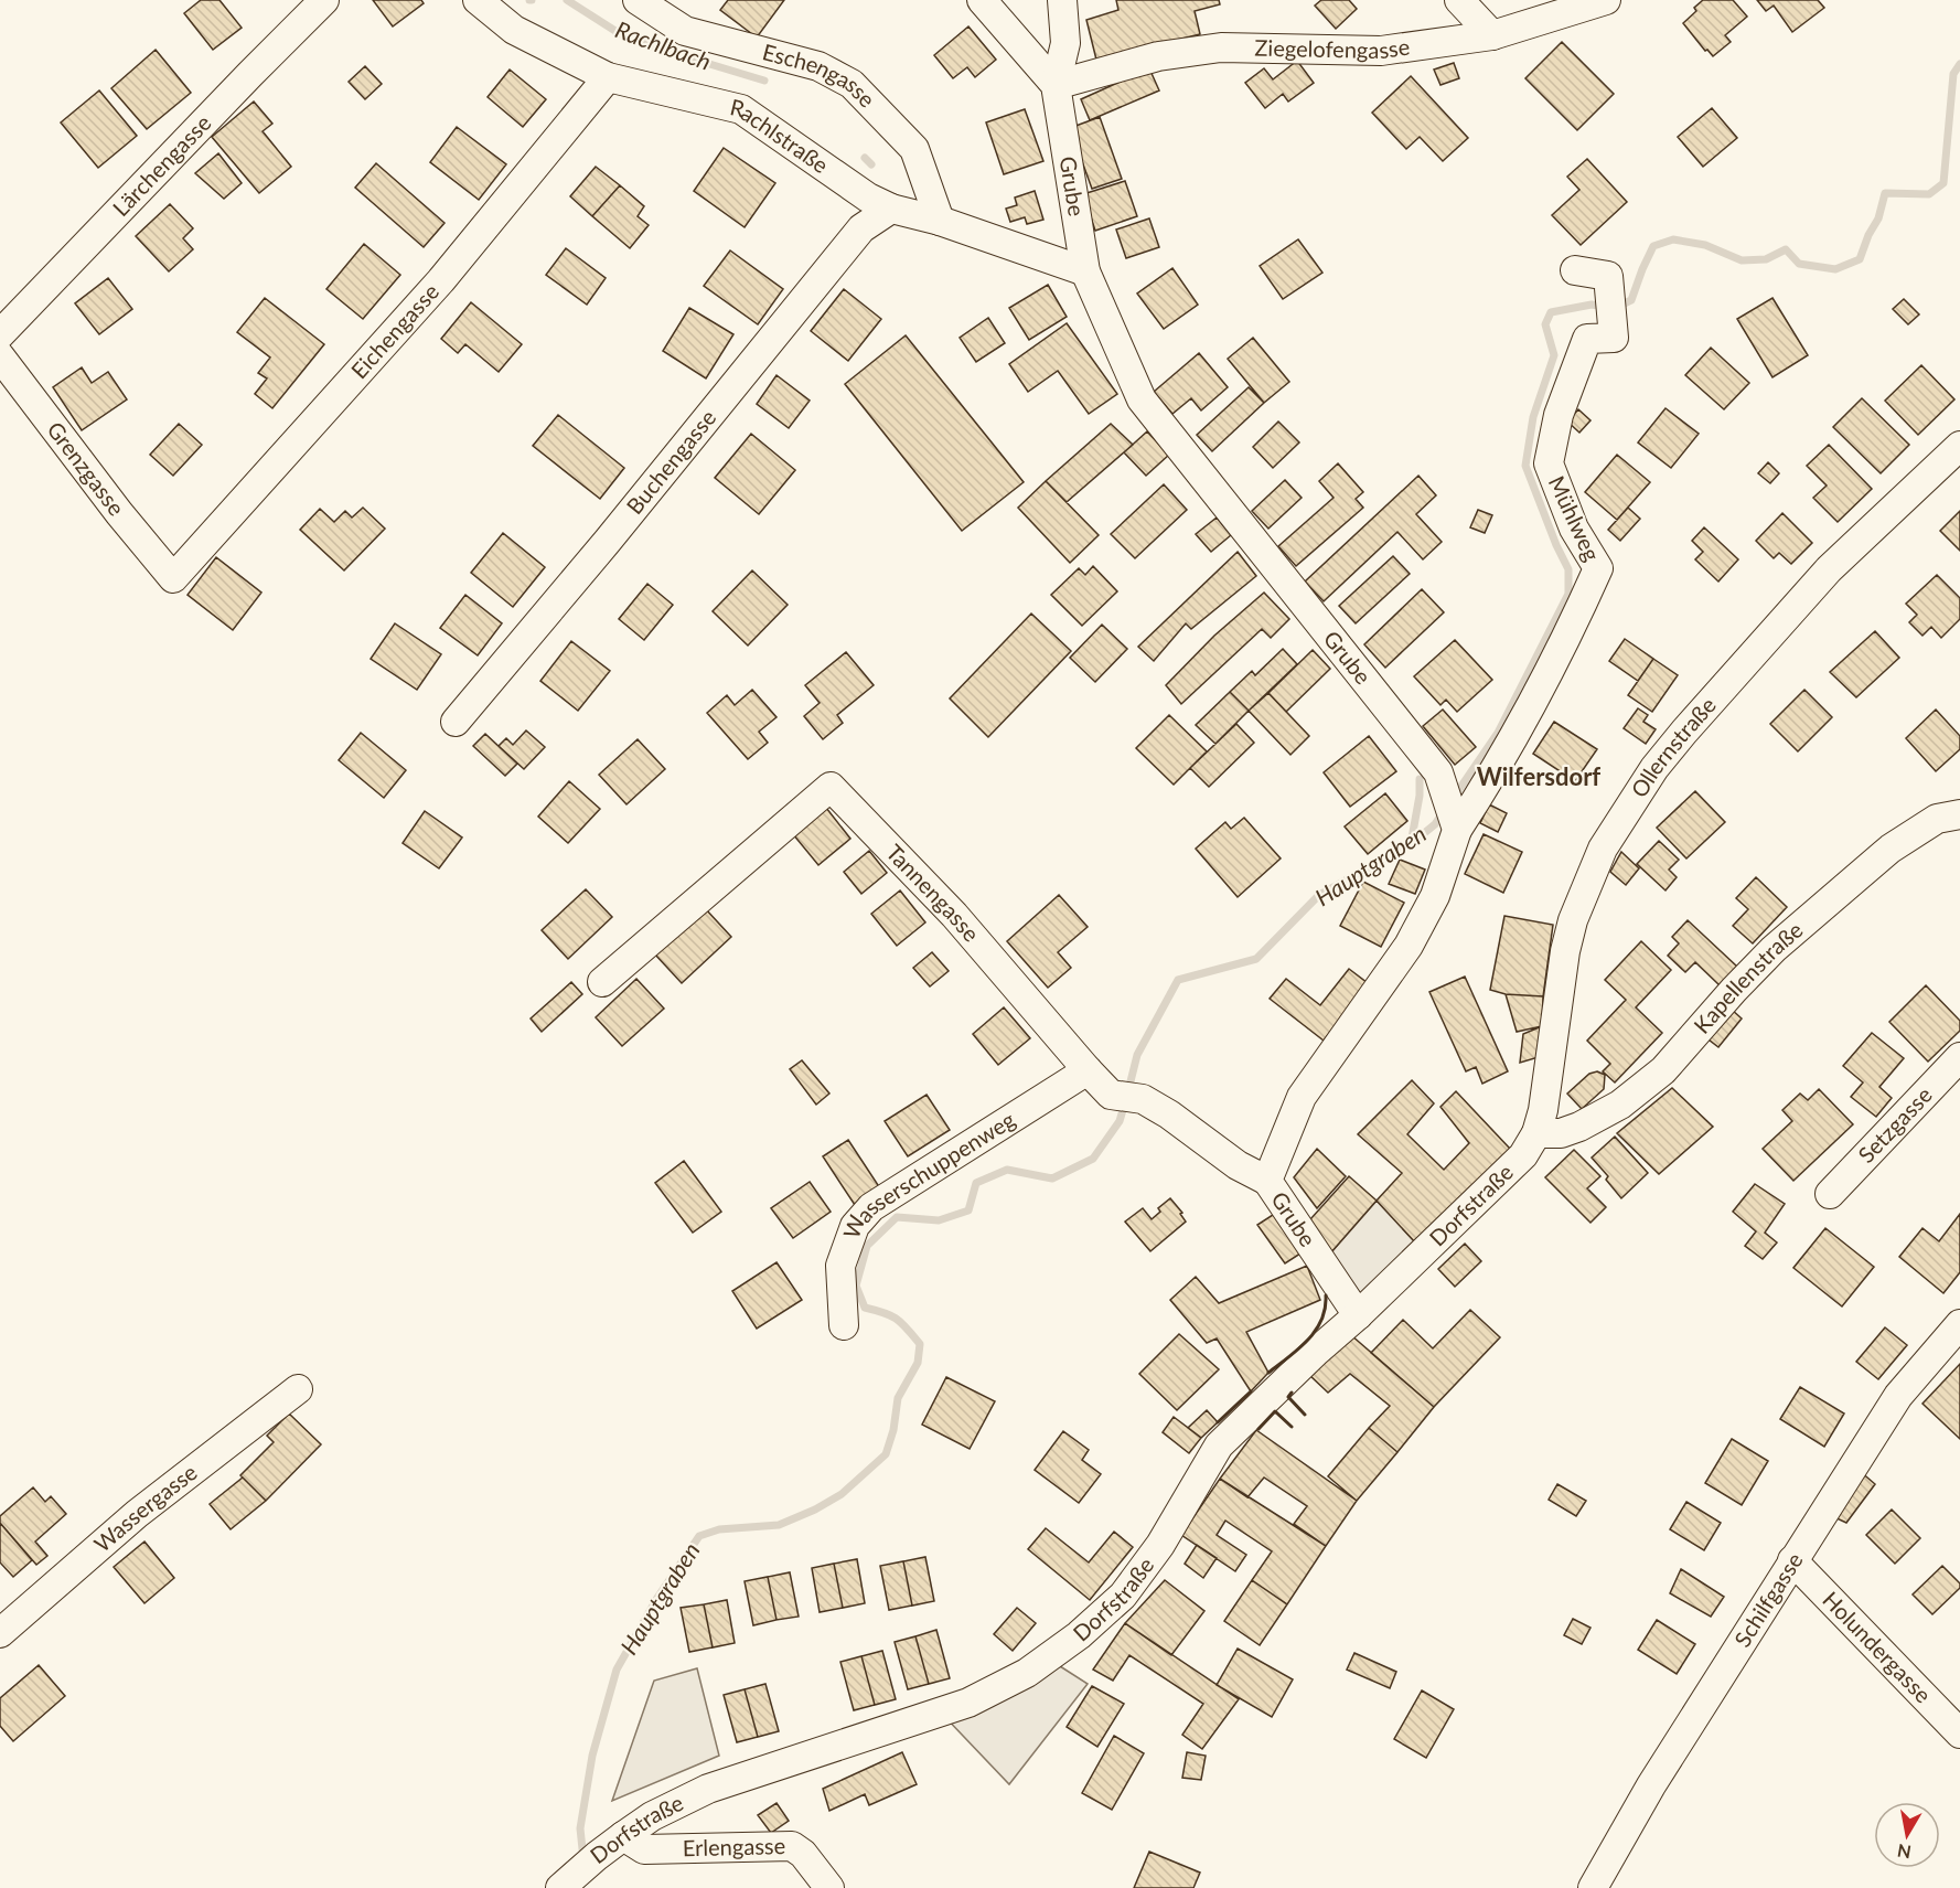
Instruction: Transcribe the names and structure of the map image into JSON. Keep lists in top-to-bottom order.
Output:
{
  "streets": {
    "street": [
      "Ziegelofengasse",
      "Eschengasse",
      "Rachlstraße",
      "Lärchengasse",
      "Grube",
      "Eichengasse",
      "Buchengasse",
      "Grenzgasse",
      "Mühlweg",
      "Ollernstraße",
      "Tannengasse",
      "Kapellenstraße",
      "Setzgasse",
      "Wasserschuppenweg",
      "Dorfstraße",
      "Wassergasse",
      "Schilfgasse",
      "Holundergasse",
      "Erlengasse"
    ]
  },
  "crossings": [
    ["Ziegelofengasse", "Grube"],
    ["Eschengasse", "Rachlstraße"],
    ["Rachlstraße", "Grube"],
    ["Rachlstraße", "Eichengasse"],
    ["Rachlstraße", "Buchengasse"],
    ["Grube", "Mühlweg"],
    ["Grube", "Tannengasse"],
    ["Grube", "Dorfstraße"],
    ["Eichengasse", "Grenzgasse"],
    ["Ollernstraße", "Kapellenstraße"],
    ["Ollernstraße", "Dorfstraße"],
    ["Tannengasse", "Wasserschuppenweg"],
    ["Kapellenstraße", "Dorfstraße"],
    ["Dorfstraße", "Erlengasse"],
    ["Schilfgasse", "Holundergasse"]
  ],
  "districts": ["Wilfersdorf"],
  "water": ["Rachlbach", "Hauptgraben"],
  "north": "bottom"
}
